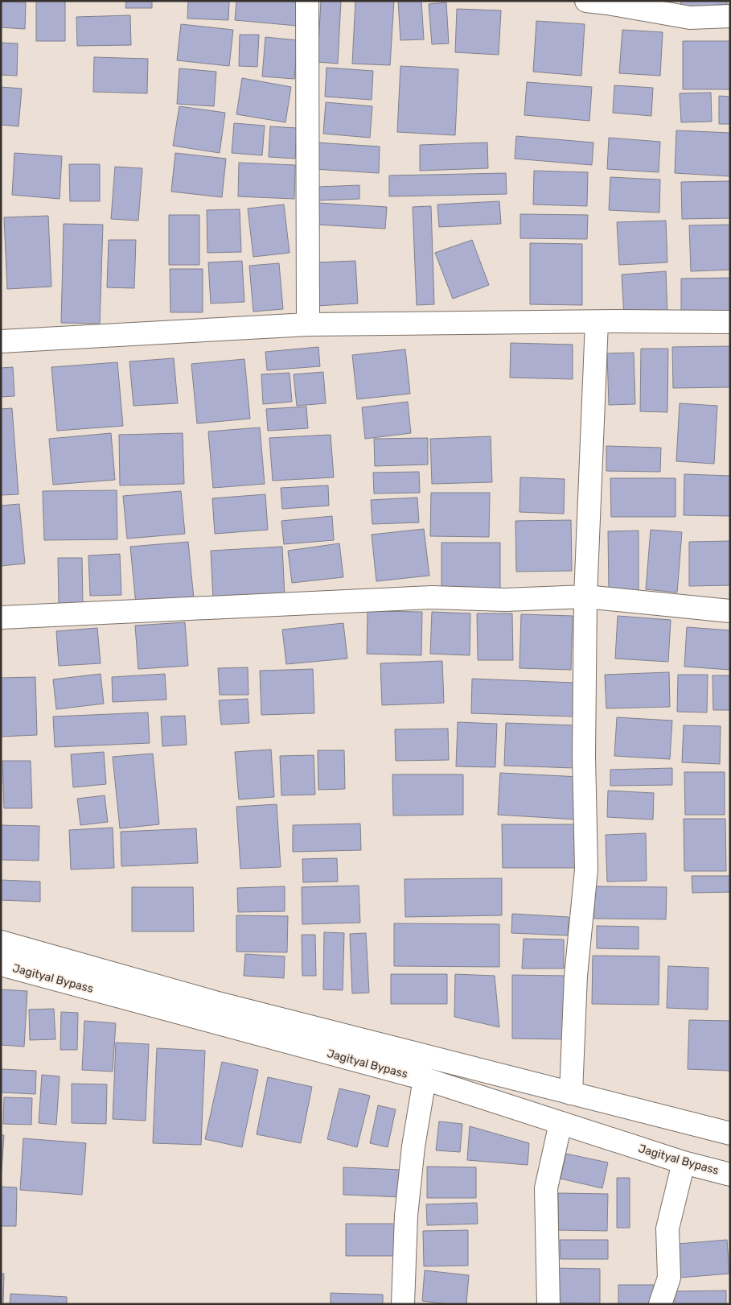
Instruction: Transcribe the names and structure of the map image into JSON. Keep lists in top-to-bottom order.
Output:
{
  "streets": {
    "street": ["Jagityal Bypass"]
  }
}
